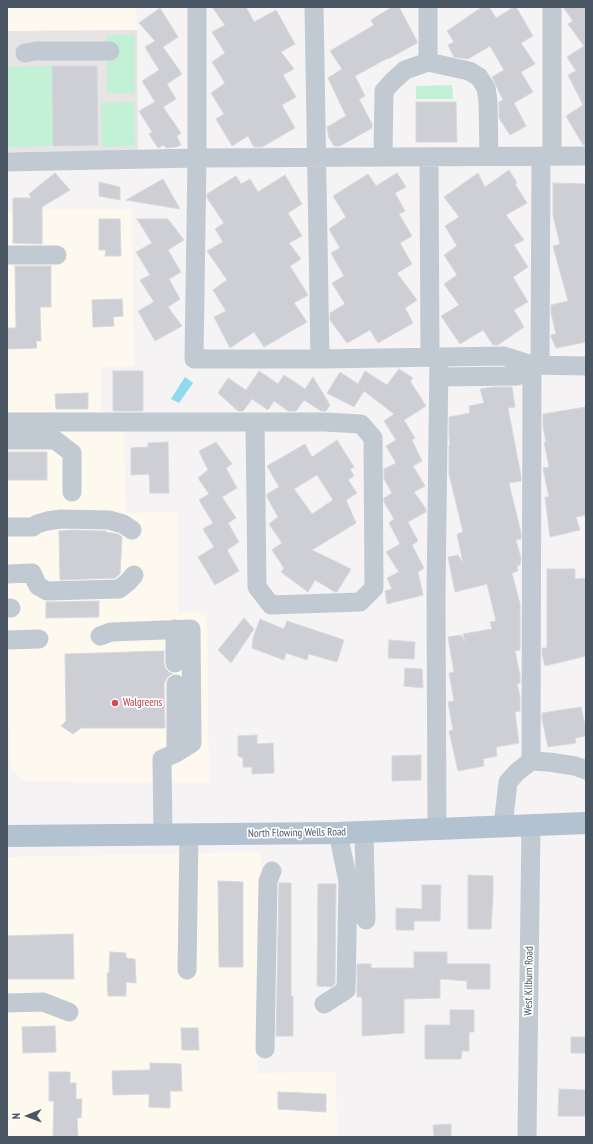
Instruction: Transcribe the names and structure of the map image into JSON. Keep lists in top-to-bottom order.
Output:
{
  "streets": {
    "main road": ["North Flowing Wells Road"],
    "street": ["West Kilburn Road"]
  },
  "crossings": [
    ["North Flowing Wells Road", "West Kilburn Road"]
  ],
  "places": ["Walgreens"],
  "north": "left"
}
